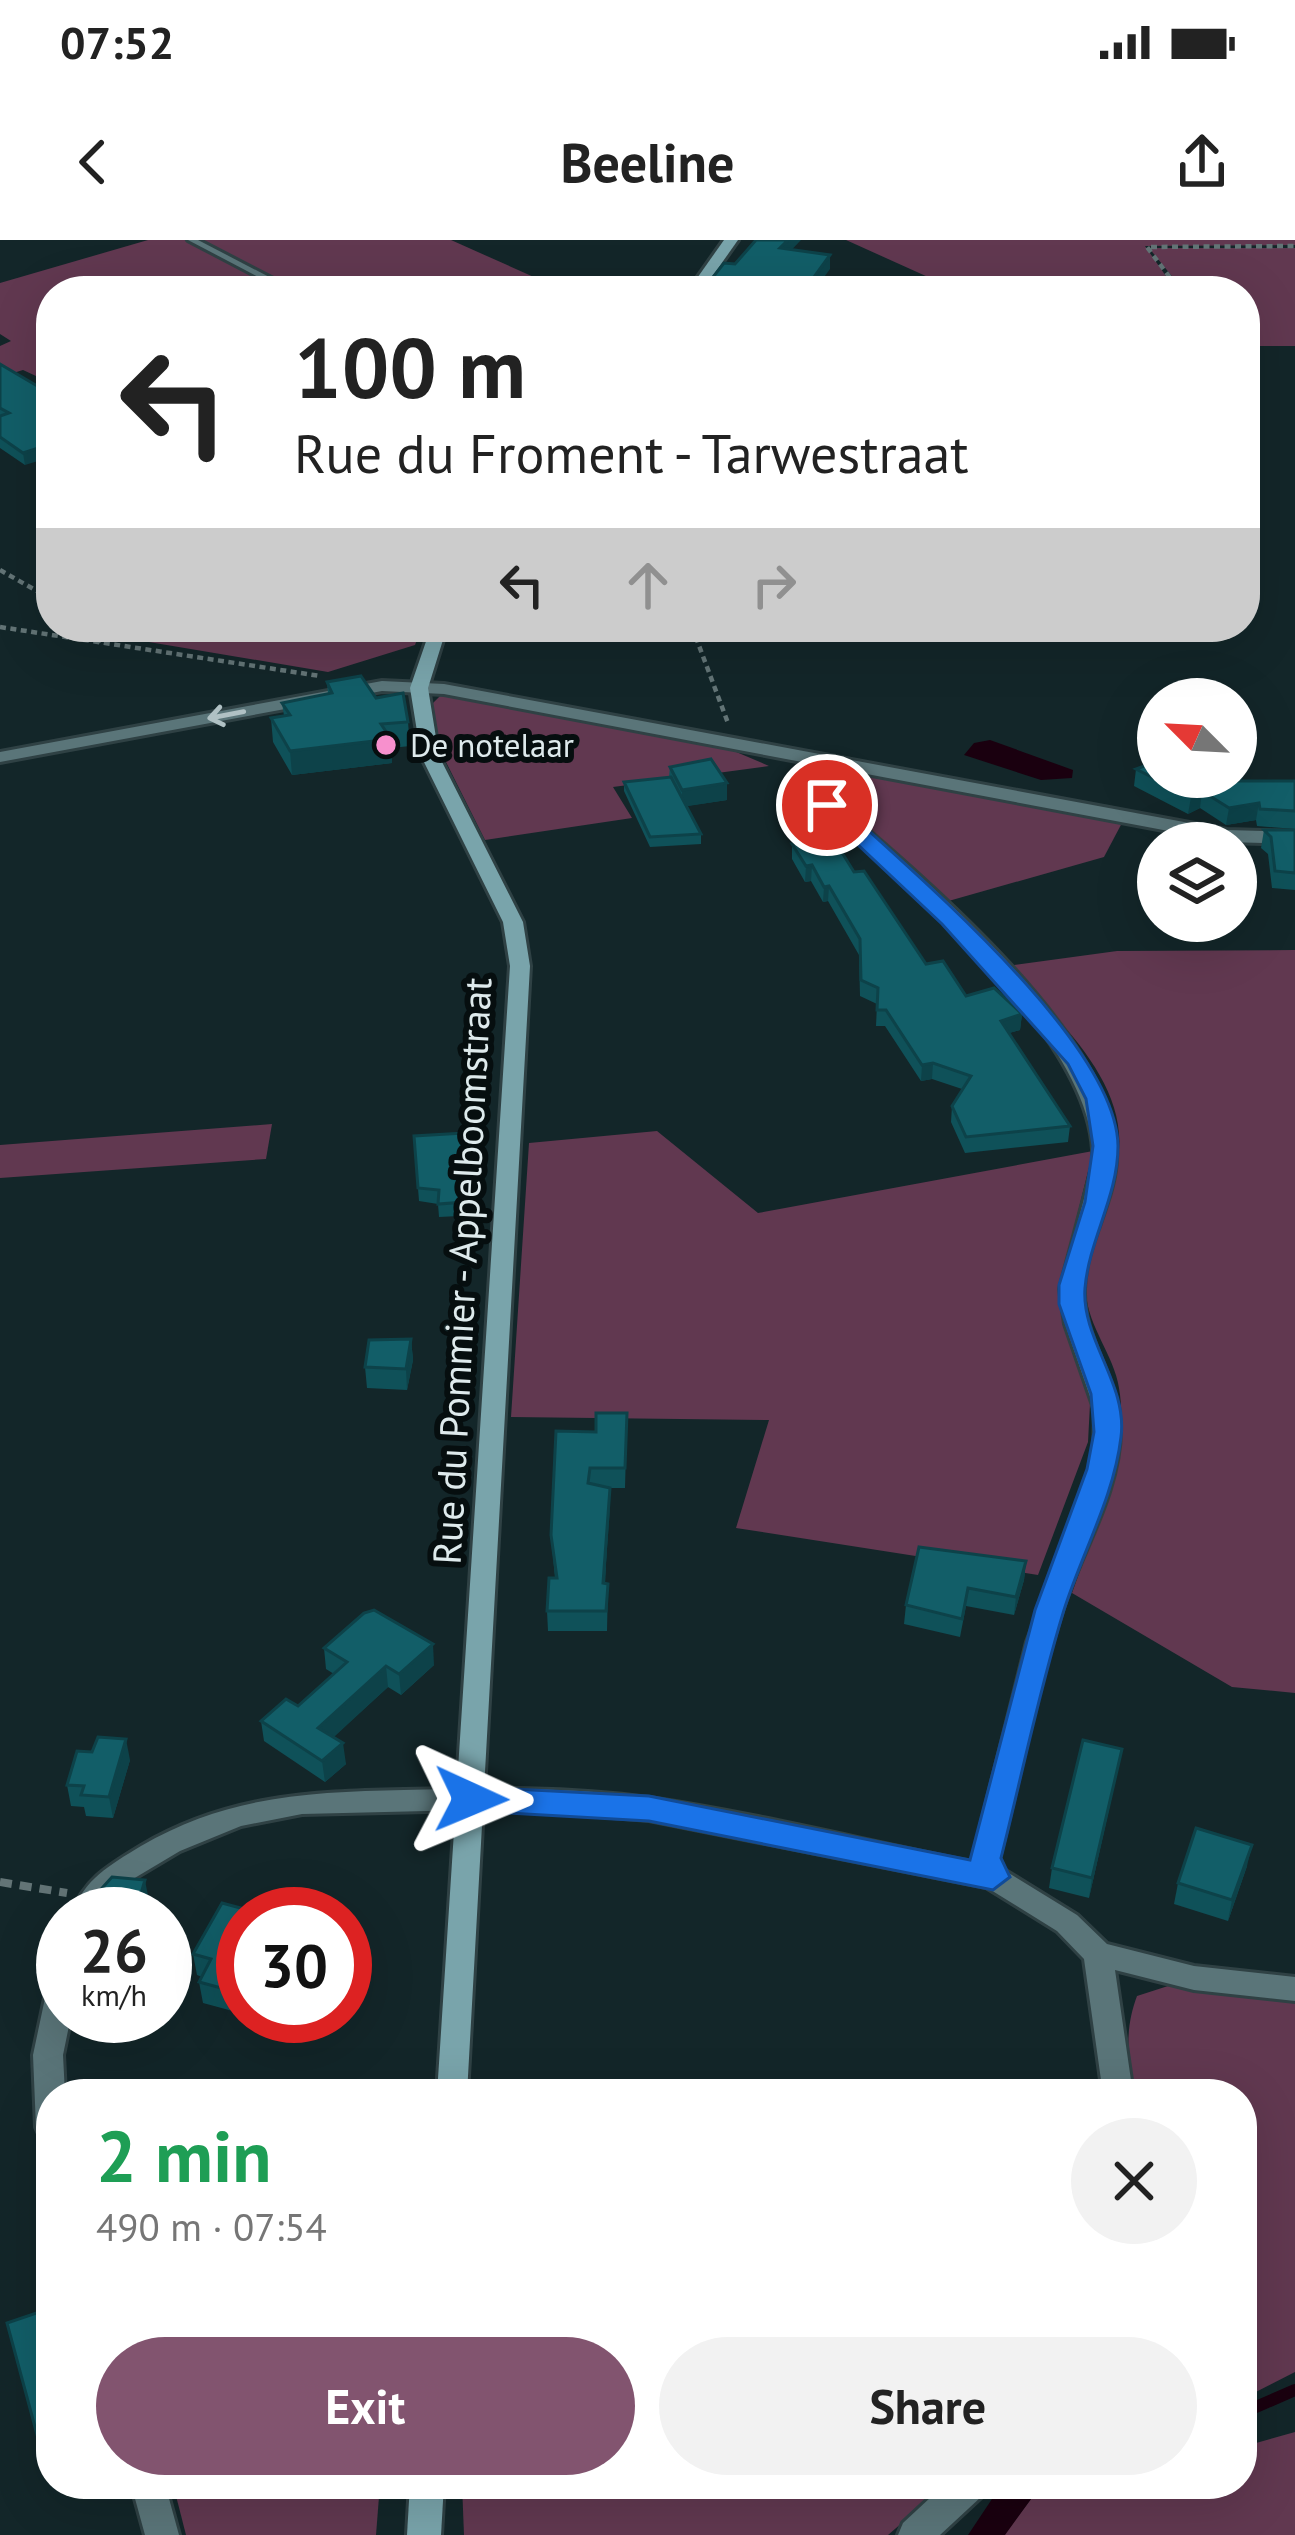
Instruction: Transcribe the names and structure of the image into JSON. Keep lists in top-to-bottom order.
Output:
{
  "streets": {
    "street": ["Rue du Pommier - Appelboomstraat"]
  },
  "places": ["De notelaar"],
  "north": "top left",
  "page": {
    "status": "07:52",
    "header": "Beeline",
    "turn": ["100 m", "Rue du Froment - Tarwestraat"],
    "speed": "26 km/h",
    "limit": "30",
    "heading": ["2 min", "490 m · 07:54"],
    "buttons": ["Exit", "Share"]
  }
}
